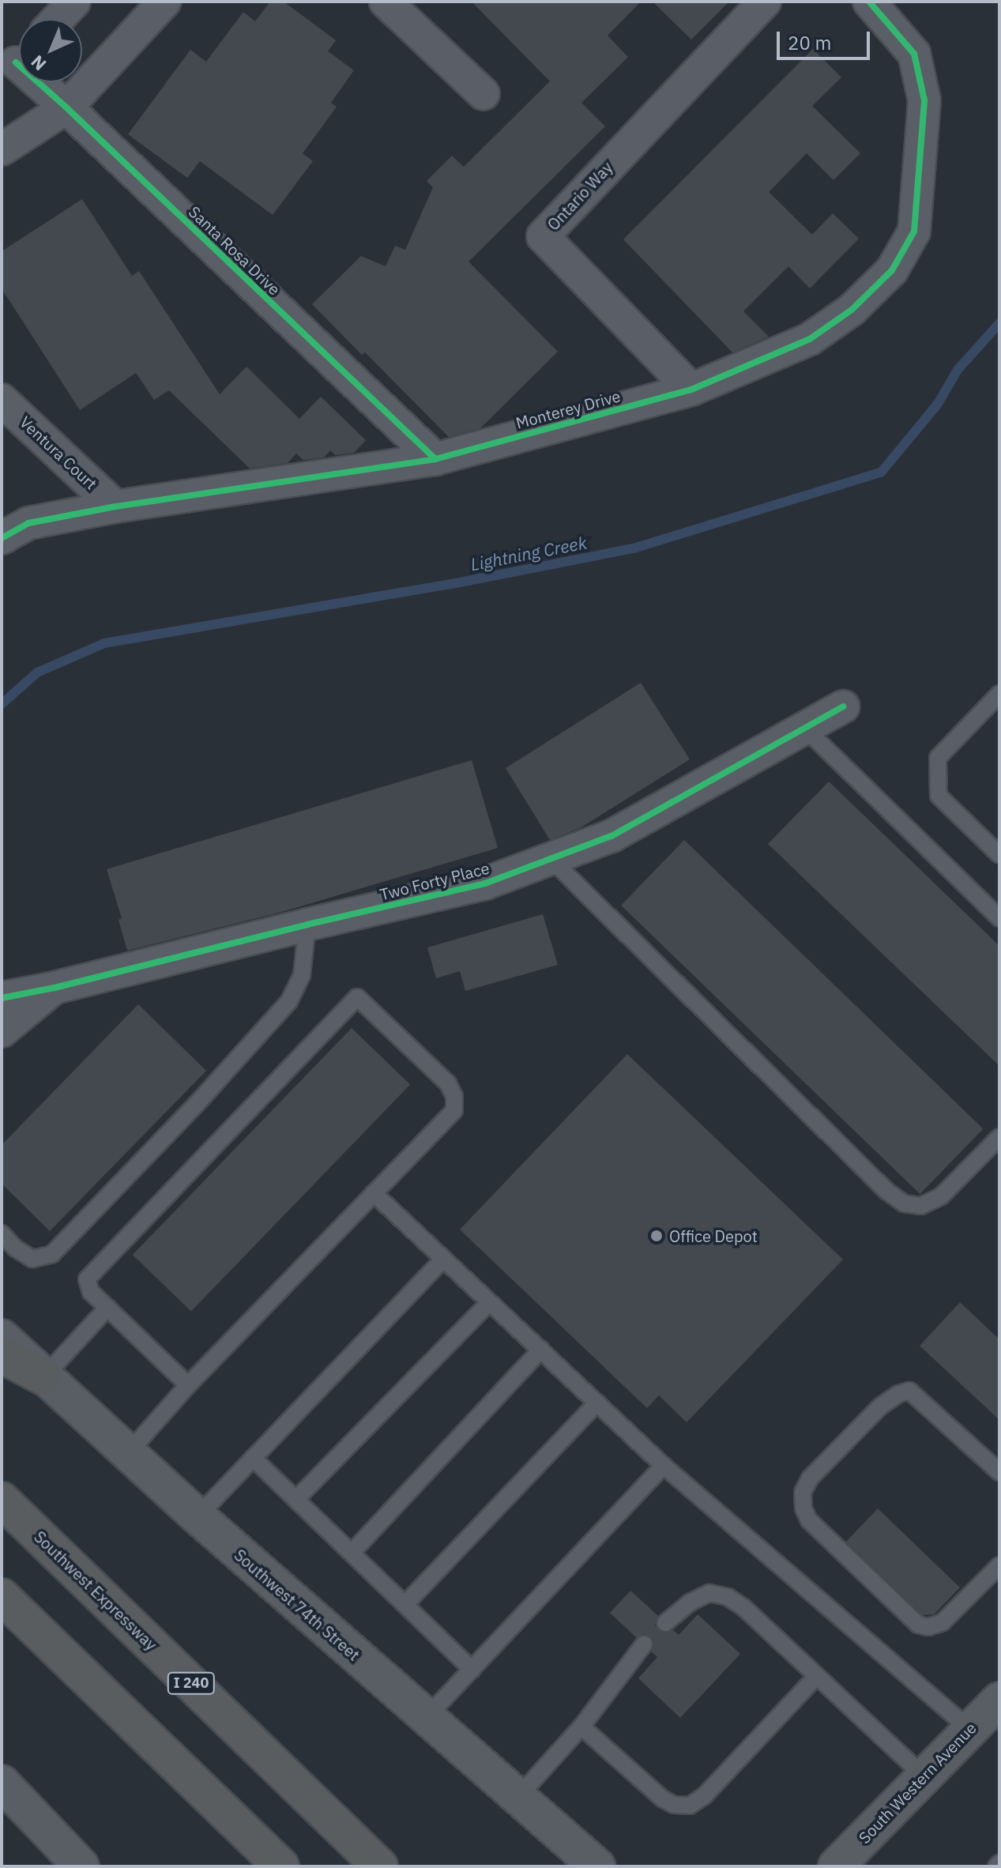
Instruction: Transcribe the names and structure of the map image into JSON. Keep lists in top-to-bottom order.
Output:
{
  "streets": {
    "highway": ["Southwest Expressway", "I 240"],
    "main road": ["Southwest 74th Street", "South Western Avenue"],
    "street": [
      "Ontario Way",
      "Santa Rosa Drive",
      "Monterey Drive",
      "Ventura Court",
      "Two Forty Place"
    ]
  },
  "crossings": [
    ["Ontario Way", "Monterey Drive"],
    ["Santa Rosa Drive", "Monterey Drive"],
    ["Monterey Drive", "Ventura Court"]
  ],
  "water": ["Lightning Creek"],
  "places": ["Office Depot"],
  "scale_bar": "20 m",
  "north": "bottom left"
}
